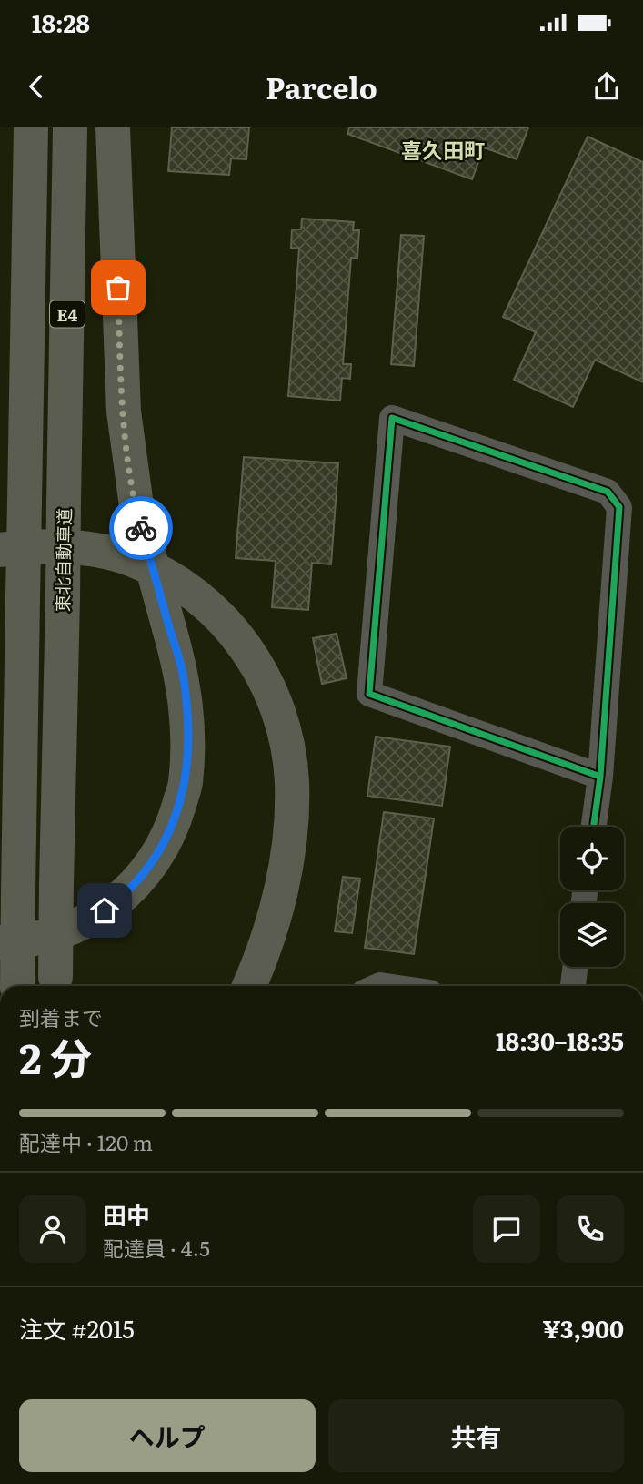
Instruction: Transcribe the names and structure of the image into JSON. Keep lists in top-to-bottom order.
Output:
{
  "streets": {
    "highway": ["E4", "東北自動車道"]
  },
  "districts": ["喜久田町"],
  "page": {
    "status": "18:28",
    "header": "Parcelo",
    "heading": ["2 分", "到着まで", "18:30–18:35"],
    "panel": [
      "田中",
      "配達員 · 4.5",
      "注文 #2015",
      "¥3,900"
    ],
    "bar": "配達中 · 120 m",
    "buttons": ["ヘルプ", "共有"]
  }
}
